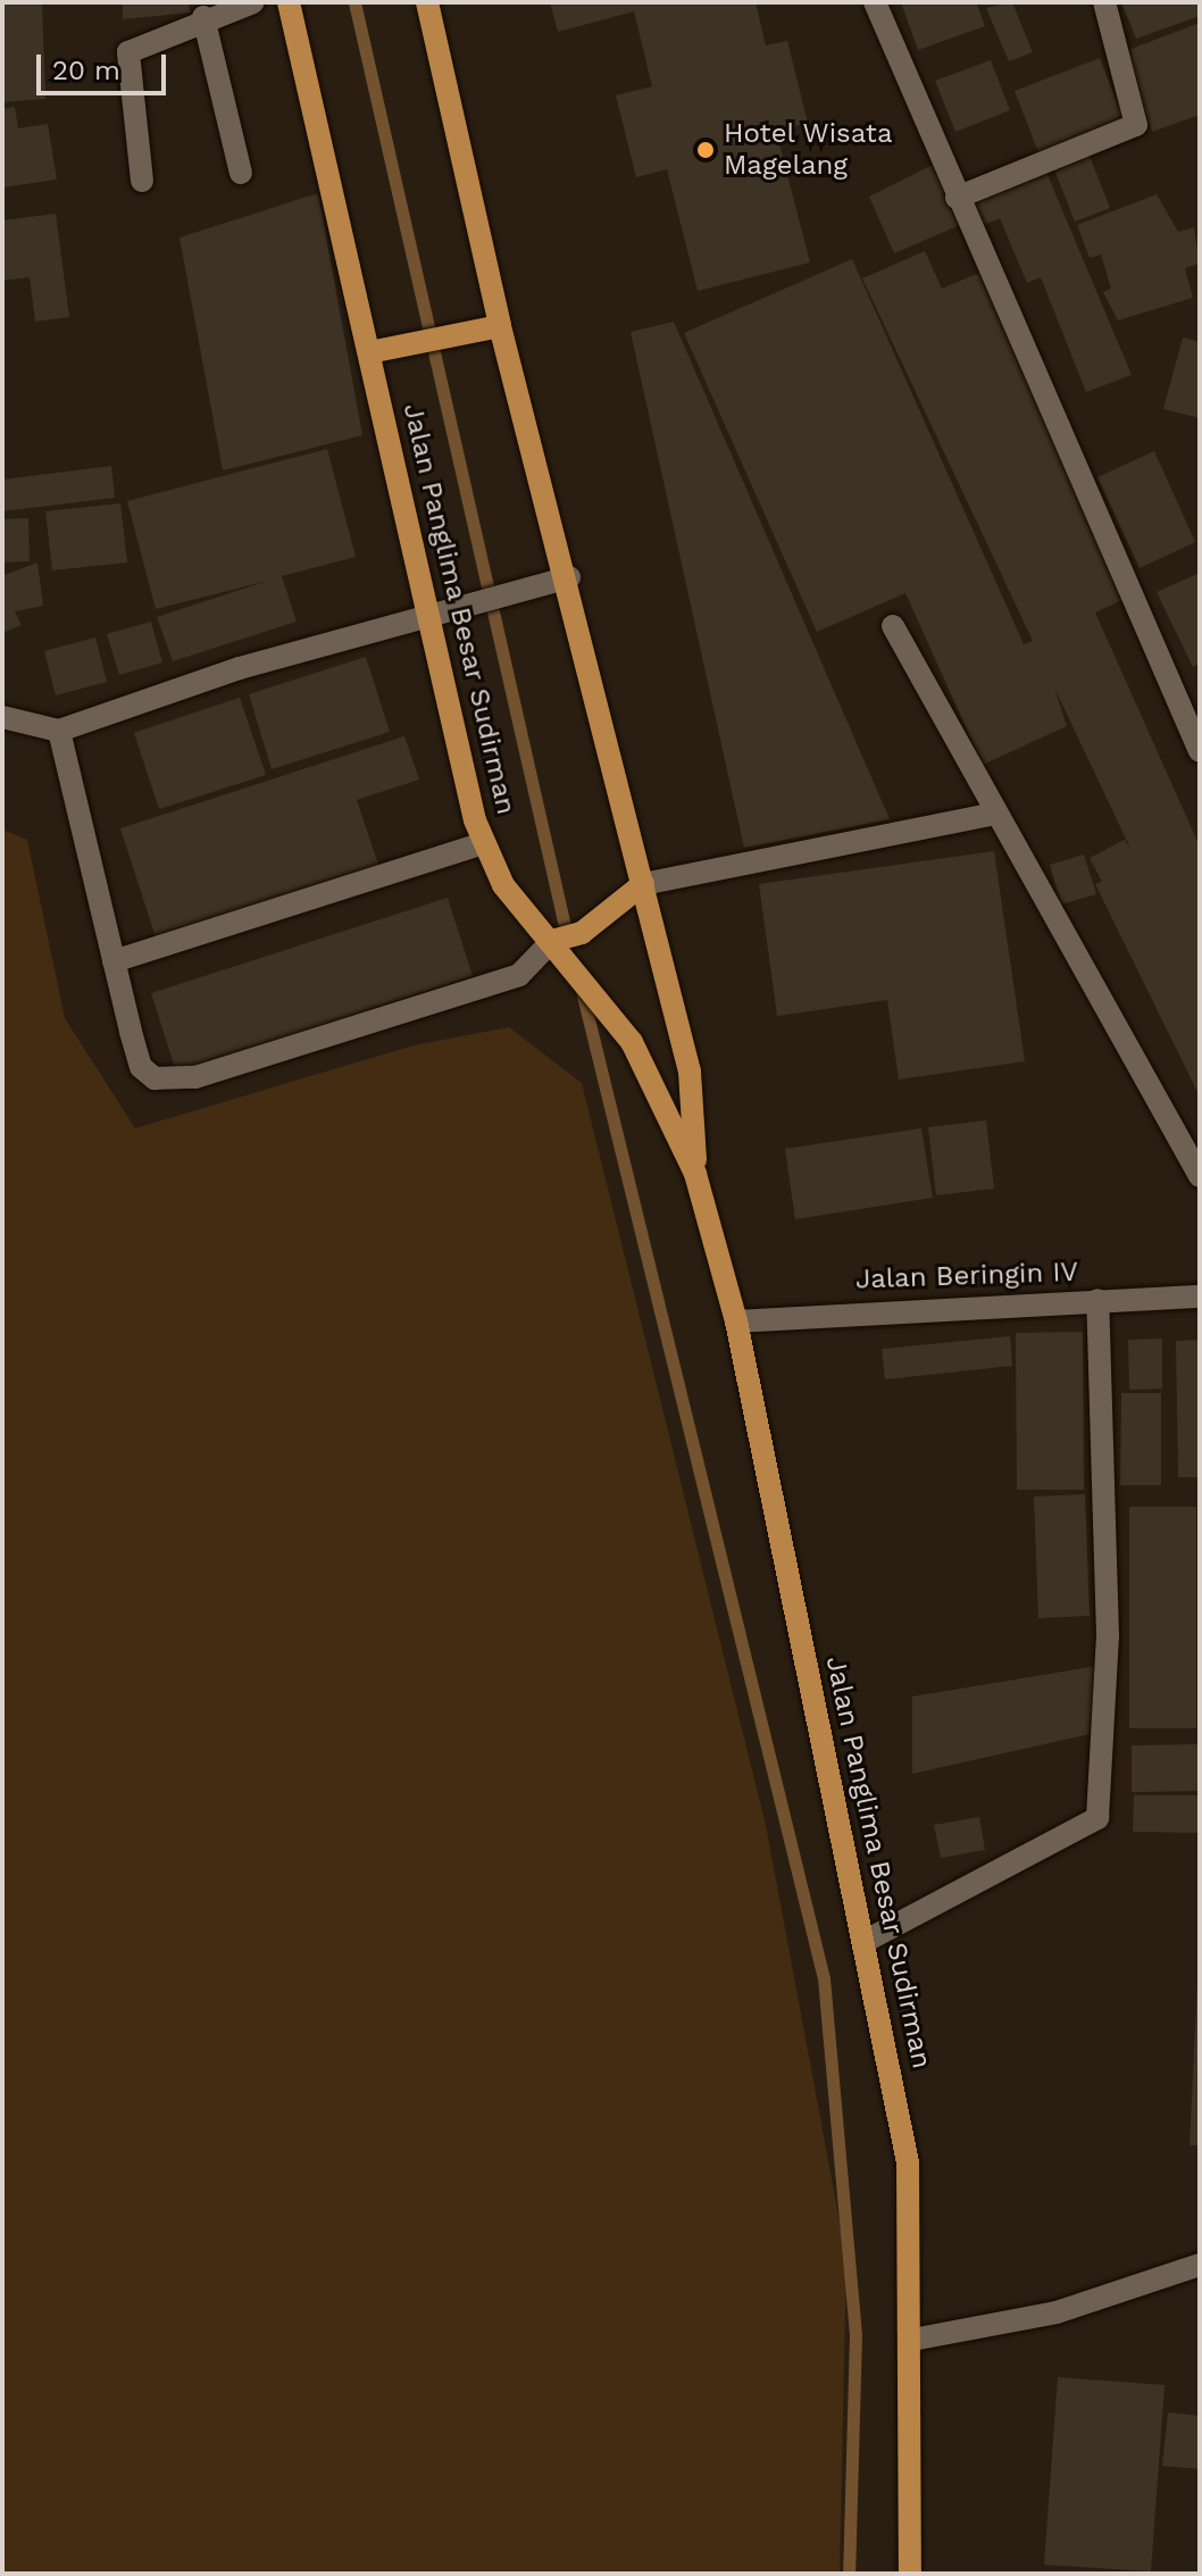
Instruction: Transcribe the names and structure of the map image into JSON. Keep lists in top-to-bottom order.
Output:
{
  "streets": {
    "main road": ["Jalan Panglima Besar Sudirman"],
    "street": ["Jalan Beringin IV"]
  },
  "crossings": [
    ["Jalan Panglima Besar Sudirman", "Jalan Beringin IV"]
  ],
  "places": ["Hotel Wisata Magelang"],
  "scale_bar": "20 m"
}
